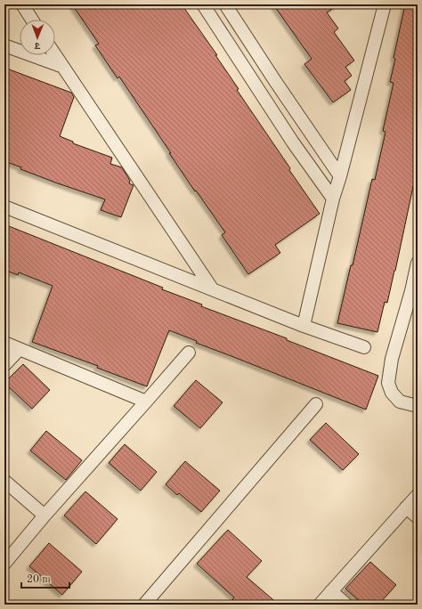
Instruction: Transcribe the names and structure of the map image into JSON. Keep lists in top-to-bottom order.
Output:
{
  "scale_bar": "20 m",
  "north": "bottom"
}
